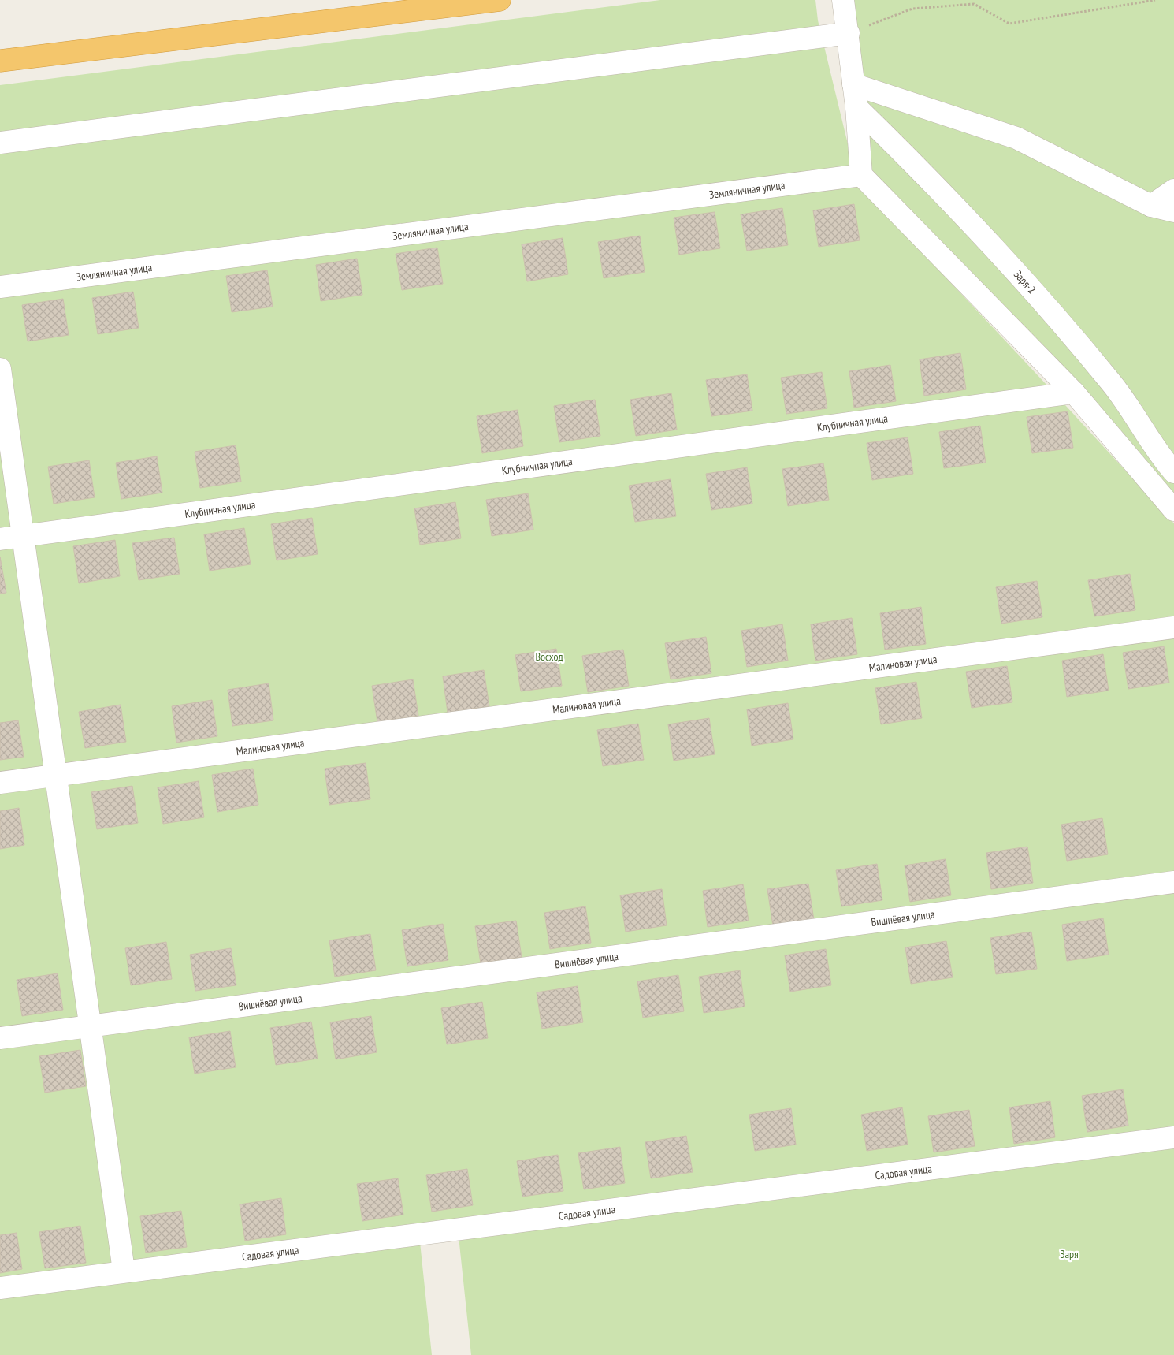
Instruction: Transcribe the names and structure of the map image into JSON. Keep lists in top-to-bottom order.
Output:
{
  "streets": {
    "street": [
      "Земляничная улица",
      "Заря-2",
      "Клубничная улица",
      "Малиновая улица",
      "Вишнёвая улица",
      "Садовая улица"
    ]
  },
  "parks": ["Восход", "Заря"]
}
